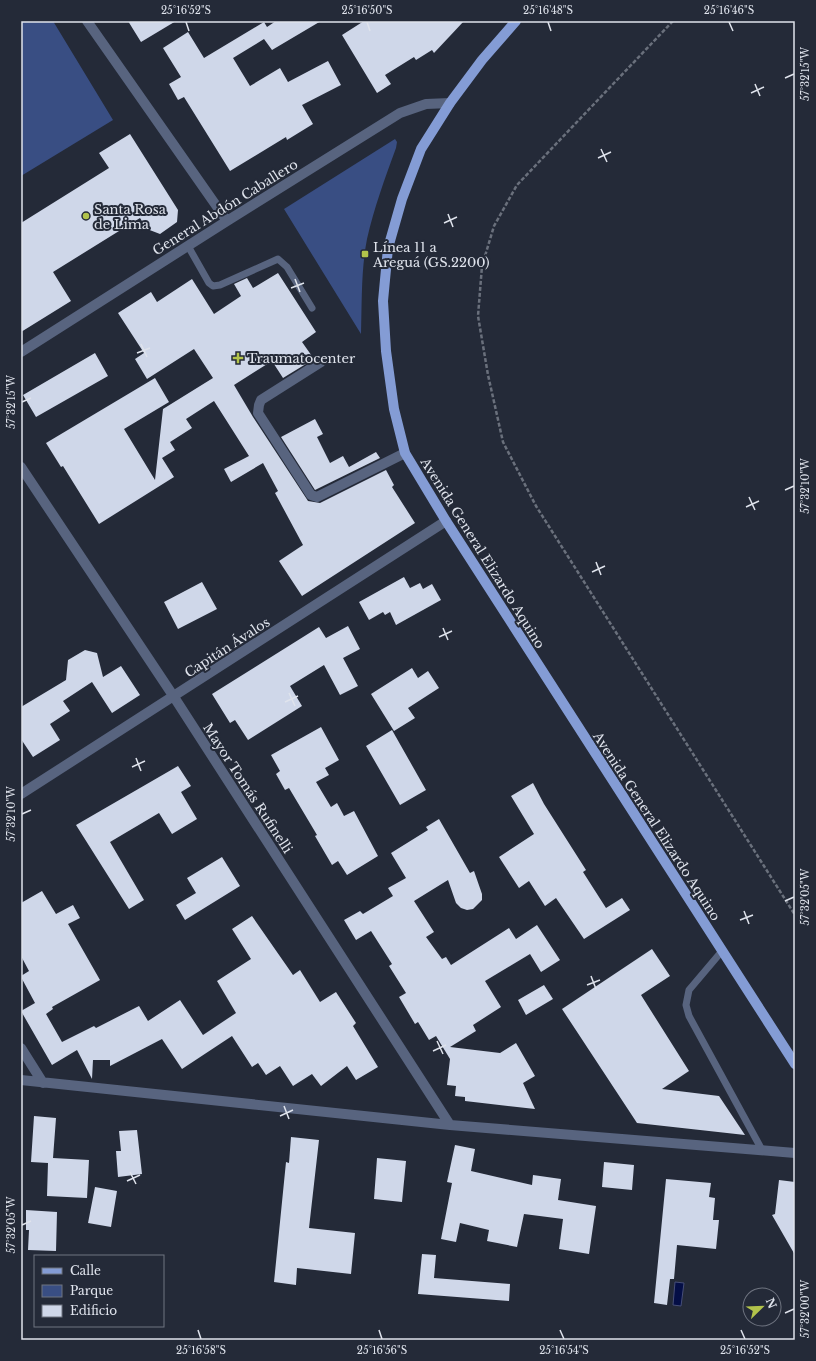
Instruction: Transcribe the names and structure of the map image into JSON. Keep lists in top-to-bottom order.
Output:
{
  "streets": {
    "main road": ["Avenida General Elizardo Aquino"],
    "street": ["General Abdón Caballero", "Capitán Ávalos", "Mayor Tomás Rufinelli"]
  },
  "crossings": [
    ["General Abdón Caballero", "Avenida General Elizardo Aquino"],
    ["Avenida General Elizardo Aquino", "Capitán Ávalos"],
    ["Capitán Ávalos", "Mayor Tomás Rufinelli"]
  ],
  "places": {
    "other": ["Santa Rosa de Lima"],
    "transit": ["Línea 11 a Areguá (GS.2200)"],
    "health": ["Traumatocenter"]
  },
  "legend": ["Calle", "Parque", "Edificio"],
  "north": "top right",
  "coordinates": [
    "25°16'52\"S",
    "25°16'50\"S",
    "25°16'48\"S",
    "25°16'46\"S",
    "57°32'15\"W",
    "57°32'10\"W",
    "57°32'05\"W",
    "57°32'00\"W",
    "25°16'58\"S",
    "25°16'56\"S",
    "25°16'54\"S"
  ]
}
